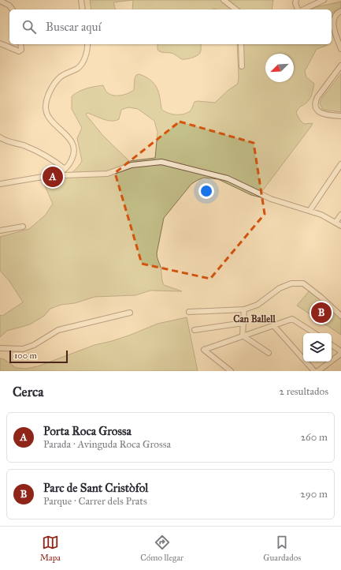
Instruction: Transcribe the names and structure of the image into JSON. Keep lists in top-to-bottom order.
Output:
{
  "districts": ["Can Ballell"],
  "scale_bar": "100 m",
  "north": "bottom left",
  "page": {
    "search": "Buscar aquí",
    "pins": ["A", "B"],
    "scale": "100 m",
    "heading": ["Cerca", "2 resultados"],
    "list": [
      {
        "mark": "A",
        "name": "Porta Roca Grossa",
        "note": "Parada · Avinguda Roca Grossa",
        "value": "260 m"
      },
      {
        "mark": "B",
        "name": "Parc de Sant Cristòfol",
        "note": "Parque · Carrer dels Prats",
        "value": "290 m"
      }
    ],
    "nav": ["Mapa", "Cómo llegar", "Guardados"]
  }
}
